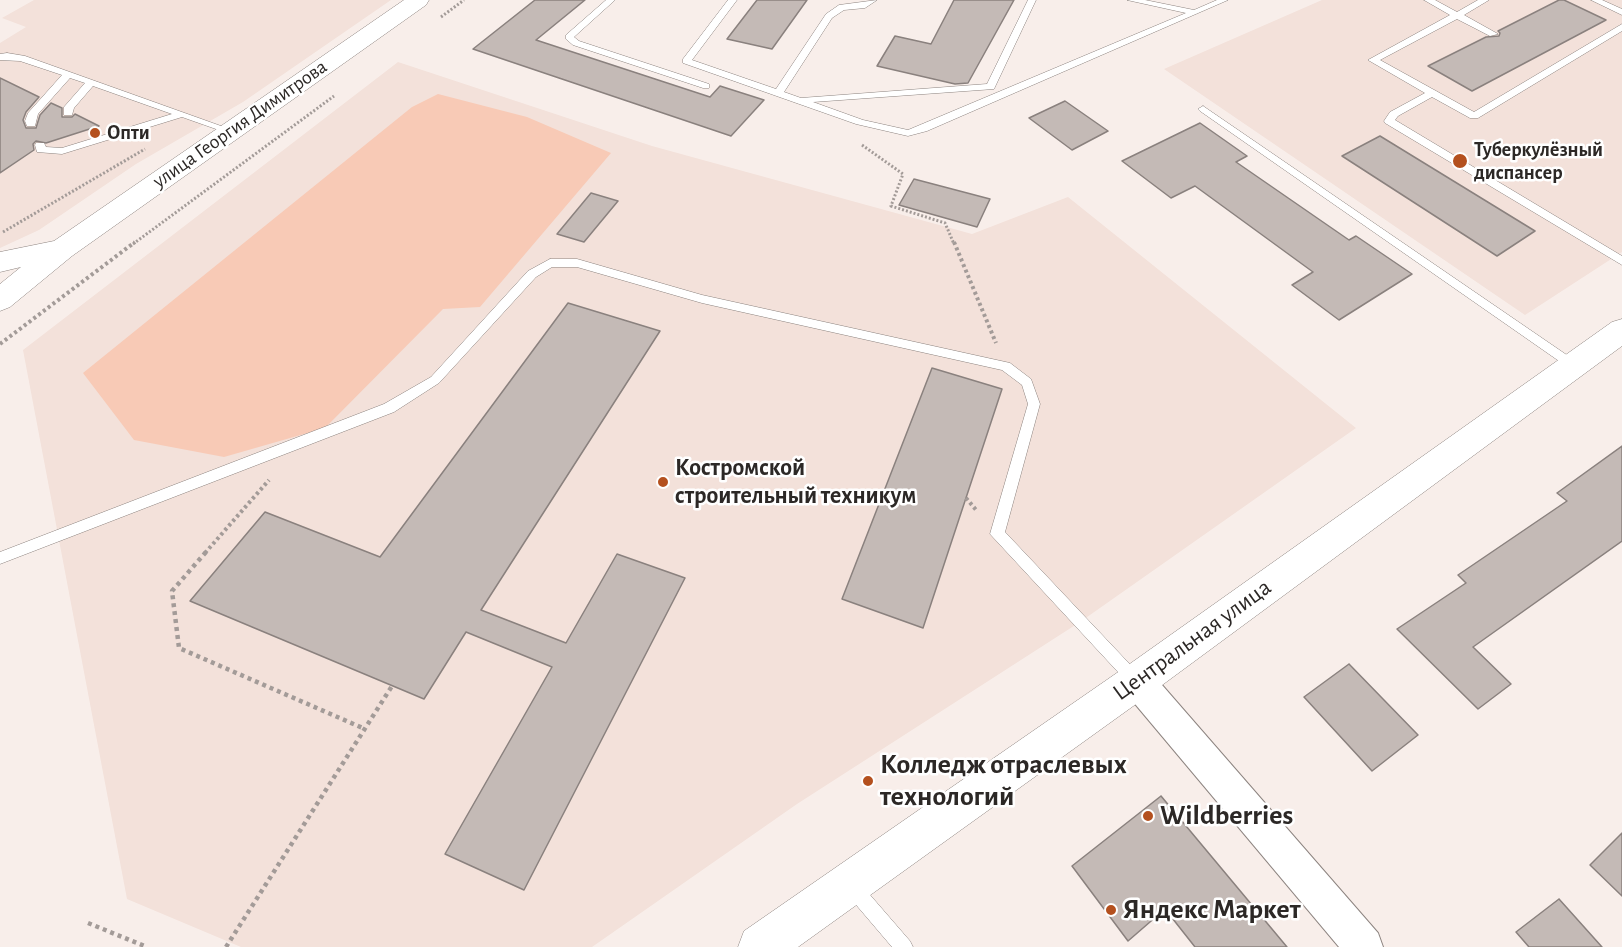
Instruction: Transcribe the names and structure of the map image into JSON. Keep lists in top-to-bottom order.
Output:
{
  "streets": {
    "street": ["улица Георгия Димитрова", "Центральная улица"]
  },
  "places": [
    "Опти",
    "Туберкулёзный диспансер",
    "Костромской строительный техникум",
    "Колледж отраслевых технологий",
    "Wildberries",
    "Яндекс Маркет"
  ]
}
